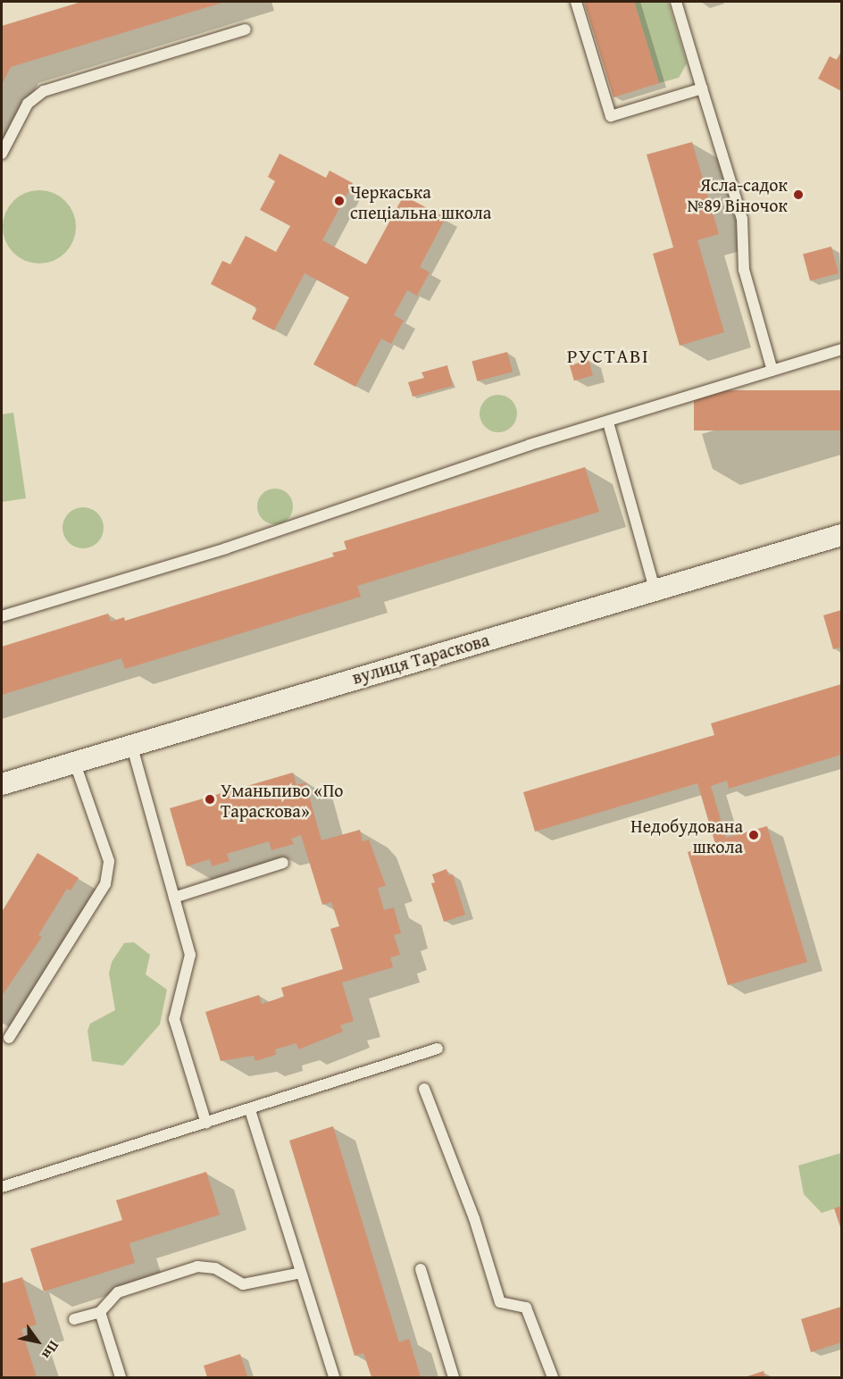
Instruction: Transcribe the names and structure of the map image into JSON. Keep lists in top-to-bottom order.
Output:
{
  "streets": {
    "street": ["вулиця Тараскова"]
  },
  "districts": ["РУСТАВІ"],
  "places": [
    "Ясла-садок №89 Віночок",
    "Черкаська спеціальна школа",
    "Уманьпиво «По Тараскова»",
    "Недобудована школа"
  ],
  "north": "bottom right"
}
